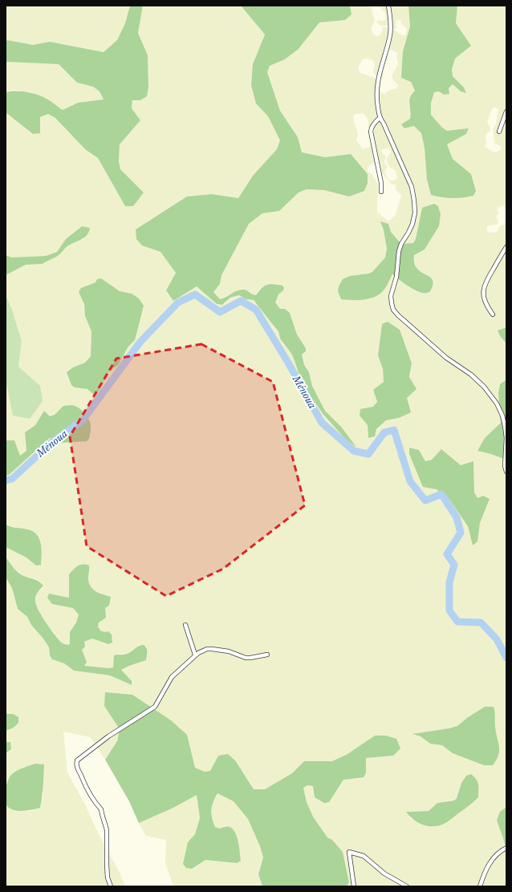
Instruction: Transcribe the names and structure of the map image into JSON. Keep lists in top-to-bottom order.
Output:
{
  "water": ["Ménoua"]
}
